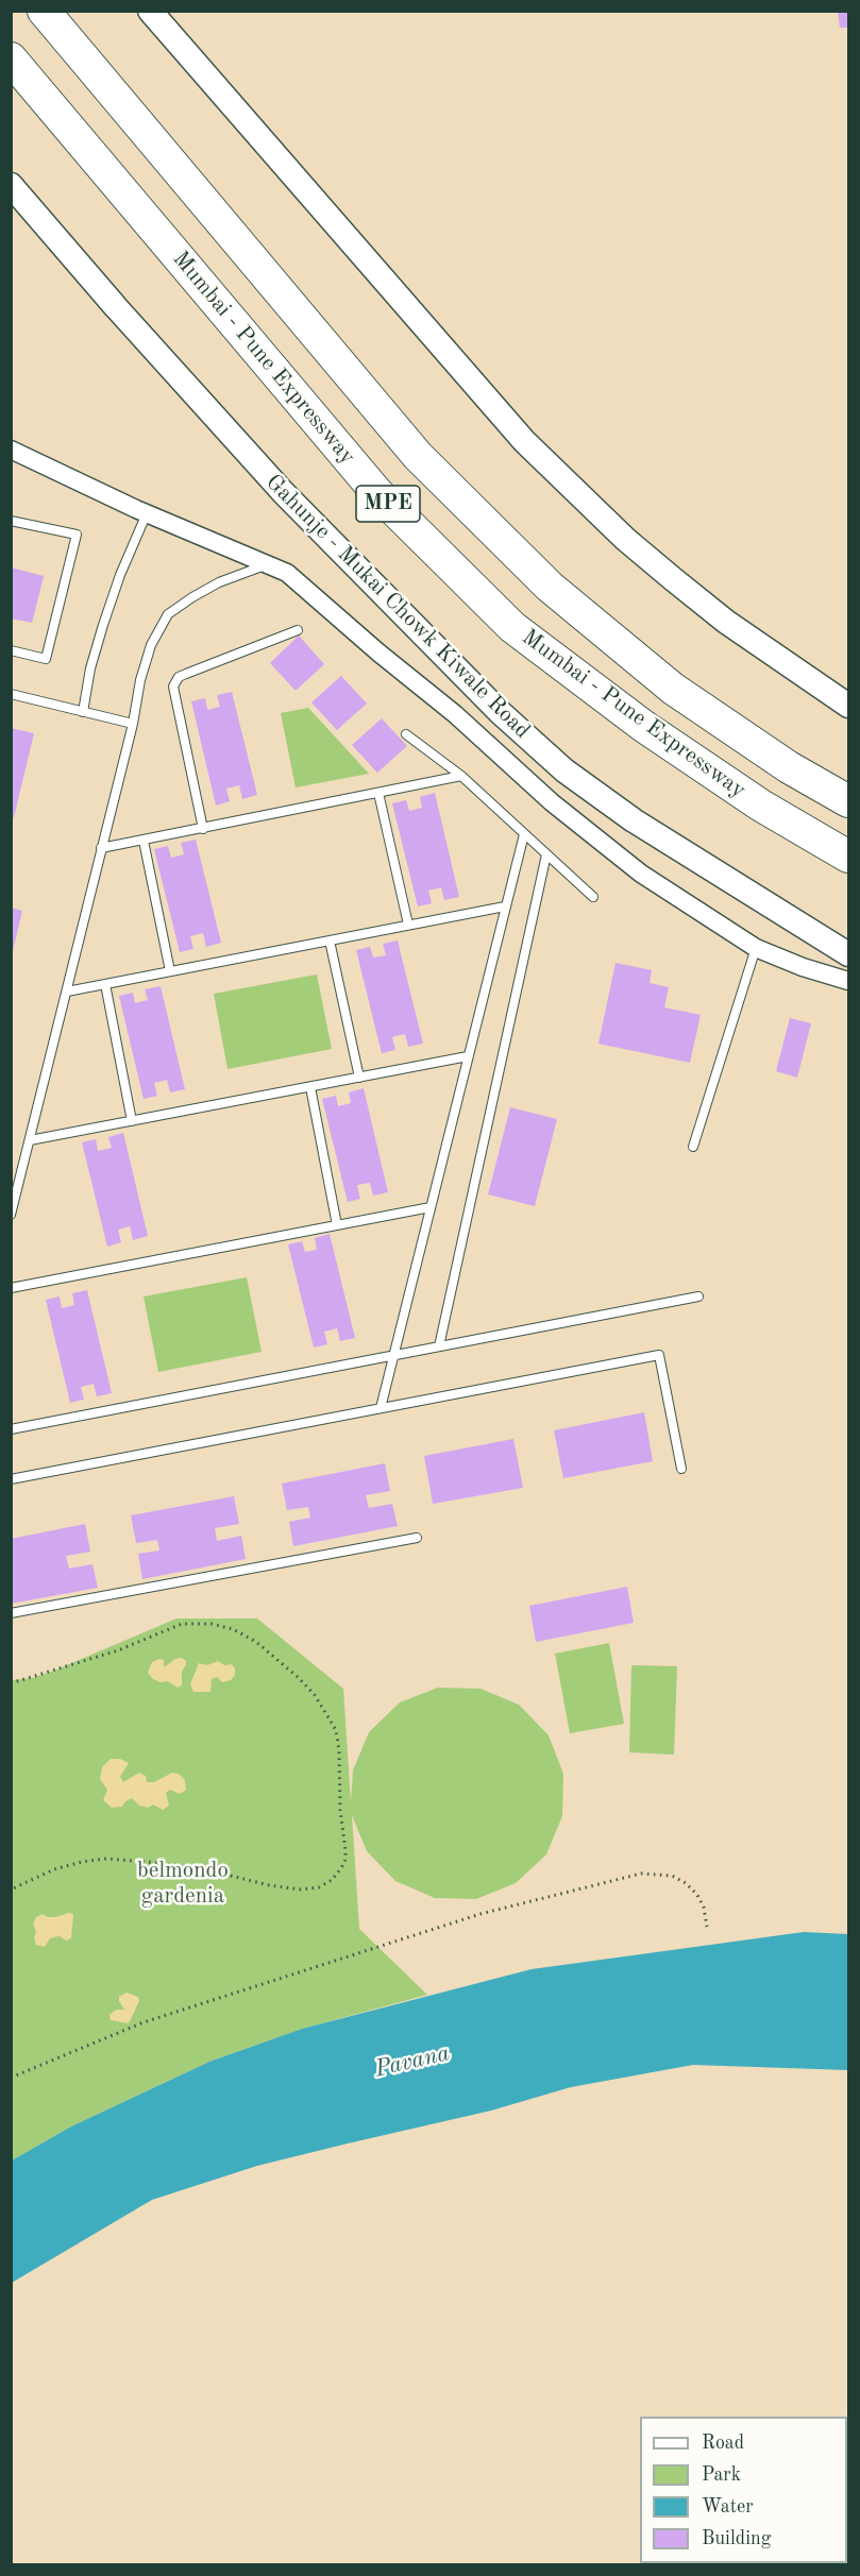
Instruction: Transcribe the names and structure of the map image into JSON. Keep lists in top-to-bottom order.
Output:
{
  "streets": {
    "highway": ["Mumbai - Pune Expressway", "MPE"],
    "street": ["Gahunje - Mukai Chowk Kiwale Road"]
  },
  "water": ["Pavana"],
  "parks": ["belmondo gardenia"],
  "legend": [
    "Road",
    "Park",
    "Water",
    "Building"
  ]
}
